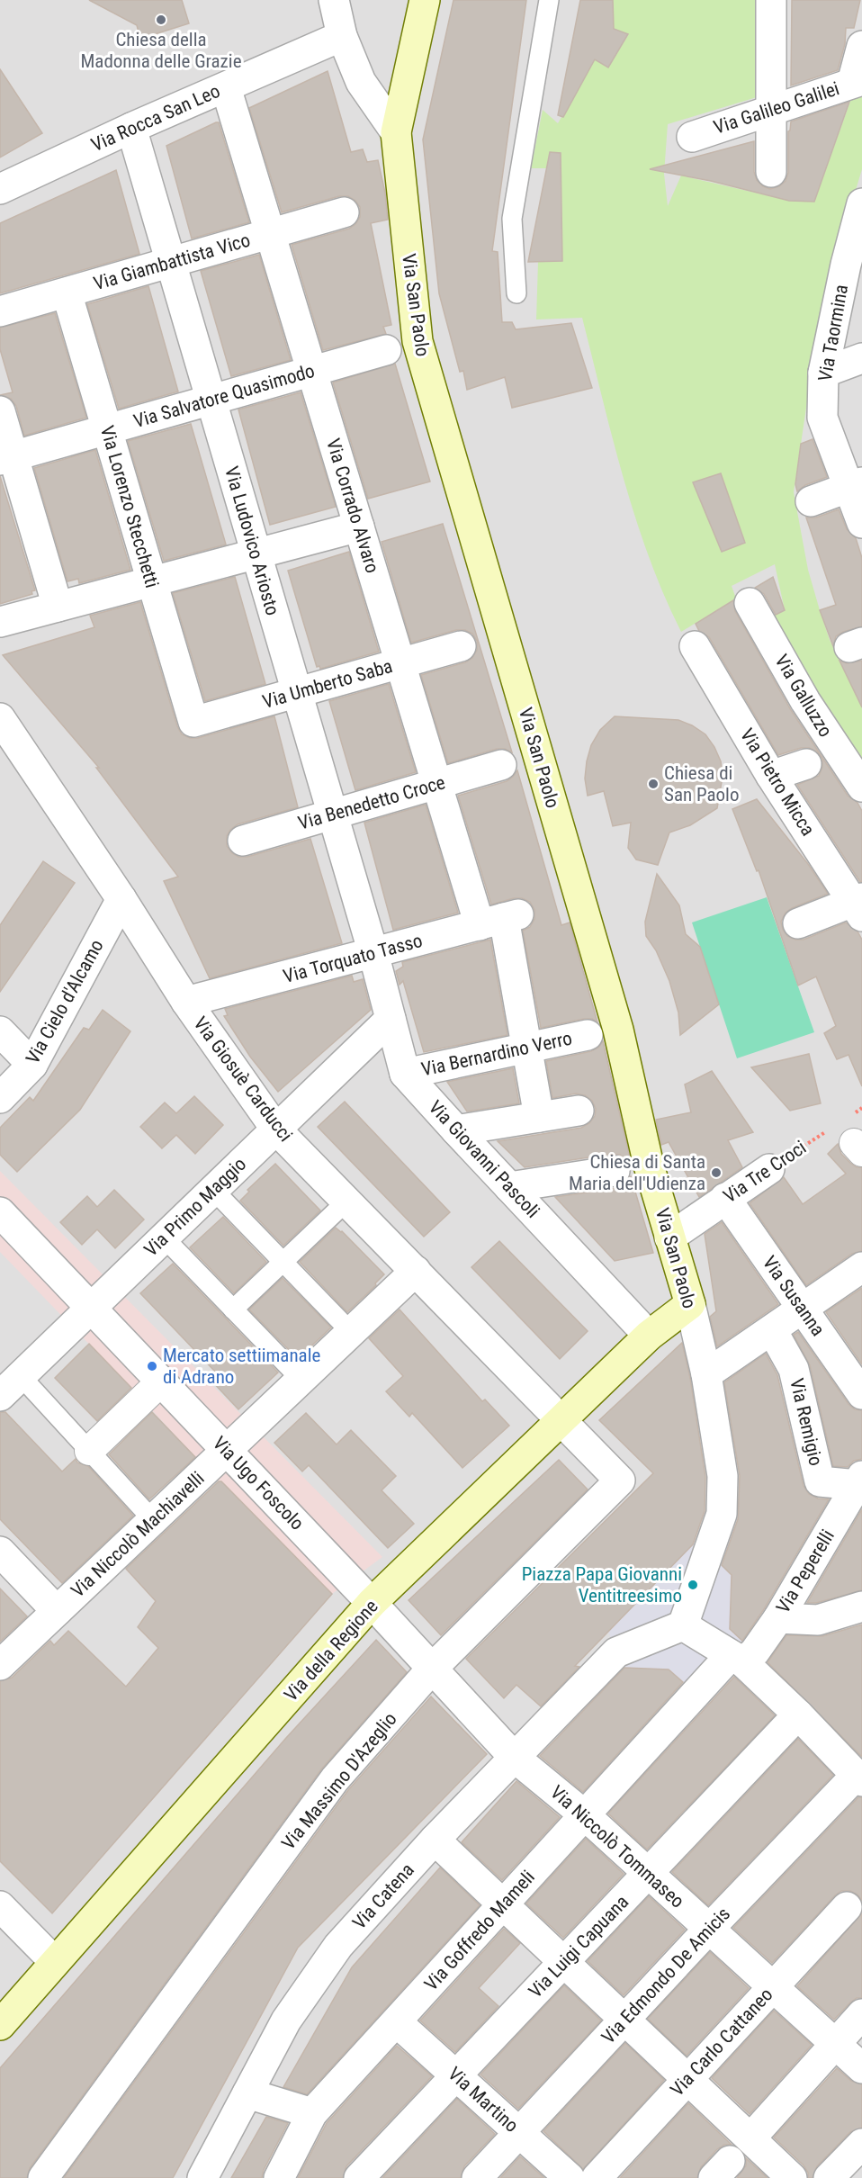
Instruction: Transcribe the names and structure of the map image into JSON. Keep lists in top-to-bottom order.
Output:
{
  "streets": {
    "main road": ["Via San Paolo", "Via della Regione"],
    "street": [
      "Via Galileo Galilei",
      "Via Rocca San Leo",
      "Via Giambattista Vico",
      "Via Taormina",
      "Via Salvatore Quasimodo",
      "Via Corrado Alvaro",
      "Via Lorenzo Stecchetti",
      "Via Ludovico Ariosto",
      "Via Umberto Saba",
      "Via Galluzzo",
      "Via Pietro Micca",
      "Via Benedetto Croce",
      "Via Torquato Tasso",
      "Via Cielo d'Alcamo",
      "Via Bernardino Verro",
      "Via Giosuè Carducci",
      "Via Giovanni Pascoli",
      "Via Tre Croci",
      "Via Primo Maggio",
      "Via Susanna",
      "Via Remigio",
      "Via Ugo Foscolo",
      "Via Niccolò Machiavelli",
      "Via Peperelli",
      "Via Massimo D'Azeglio",
      "Via Niccolò Tommaseo",
      "Via Catena",
      "Via Goffredo Mameli",
      "Via Luigi Capuana",
      "Via Edmondo De Amicis",
      "Via Carlo Cattaneo",
      "Via Martino"
    ]
  },
  "crossings": [
    ["Via Rocca San Leo", "Via Corrado Alvaro"],
    ["Via Rocca San Leo", "Via Ludovico Ariosto"],
    ["Via Giambattista Vico", "Via Corrado Alvaro"],
    ["Via Giambattista Vico", "Via Lorenzo Stecchetti"],
    ["Via Giambattista Vico", "Via Ludovico Ariosto"],
    ["Via San Paolo", "Via Tre Croci"],
    ["Via San Paolo", "Via della Regione"],
    ["Via San Paolo", "Via Catena"],
    ["Via Salvatore Quasimodo", "Via Corrado Alvaro"],
    ["Via Salvatore Quasimodo", "Via Lorenzo Stecchetti"],
    ["Via Salvatore Quasimodo", "Via Ludovico Ariosto"],
    ["Via Corrado Alvaro", "Via Umberto Saba"],
    ["Via Corrado Alvaro", "Via Benedetto Croce"],
    ["Via Corrado Alvaro", "Via Torquato Tasso"],
    ["Via Corrado Alvaro", "Via Bernardino Verro"],
    ["Via Lorenzo Stecchetti", "Via Umberto Saba"],
    ["Via Ludovico Ariosto", "Via Umberto Saba"],
    ["Via Ludovico Ariosto", "Via Benedetto Croce"],
    ["Via Ludovico Ariosto", "Via Torquato Tasso"],
    ["Via Ludovico Ariosto", "Via Giovanni Pascoli"],
    ["Via Torquato Tasso", "Via Giosuè Carducci"],
    ["Via Torquato Tasso", "Via Giovanni Pascoli"],
    ["Via Cielo d'Alcamo", "Via Giosuè Carducci"],
    ["Via Bernardino Verro", "Via Giovanni Pascoli"],
    ["Via Giosuè Carducci", "Via Primo Maggio"],
    ["Via Giosuè Carducci", "Via Niccolò Machiavelli"],
    ["Via Giosuè Carducci", "Via della Regione"],
    ["Via Giosuè Carducci", "Via Massimo D'Azeglio"],
    ["Via Giovanni Pascoli", "Via Primo Maggio"],
    ["Via Giovanni Pascoli", "Via della Regione"],
    ["Via Tre Croci", "Via Susanna"],
    ["Via Primo Maggio", "Via Ugo Foscolo"],
    ["Via Remigio", "Via Peperelli"],
    ["Via Ugo Foscolo", "Via Niccolò Machiavelli"],
    ["Via Ugo Foscolo", "Via della Regione"],
    ["Via Ugo Foscolo", "Via Massimo D'Azeglio"],
    ["Via Ugo Foscolo", "Via Niccolò Tommaseo"],
    ["Via Ugo Foscolo", "Via Catena"],
    ["Via Peperelli", "Via Goffredo Mameli"],
    ["Via della Regione", "Via Massimo D'Azeglio"],
    ["Via Niccolò Tommaseo", "Via Catena"],
    ["Via Niccolò Tommaseo", "Via Goffredo Mameli"],
    ["Via Niccolò Tommaseo", "Via Luigi Capuana"],
    ["Via Niccolò Tommaseo", "Via Edmondo De Amicis"],
    ["Via Niccolò Tommaseo", "Via Carlo Cattaneo"],
    ["Via Goffredo Mameli", "Via Martino"],
    ["Via Luigi Capuana", "Via Martino"],
    ["Via Edmondo De Amicis", "Via Martino"]
  ],
  "places": [
    "Chiesa della Madonna delle Grazie",
    "Chiesa di San Paolo",
    "Chiesa di Santa Maria dell'Udienza",
    "Mercato settiimanale di Adrano",
    "Piazza Papa Giovanni Ventitreesimo"
  ]
}
